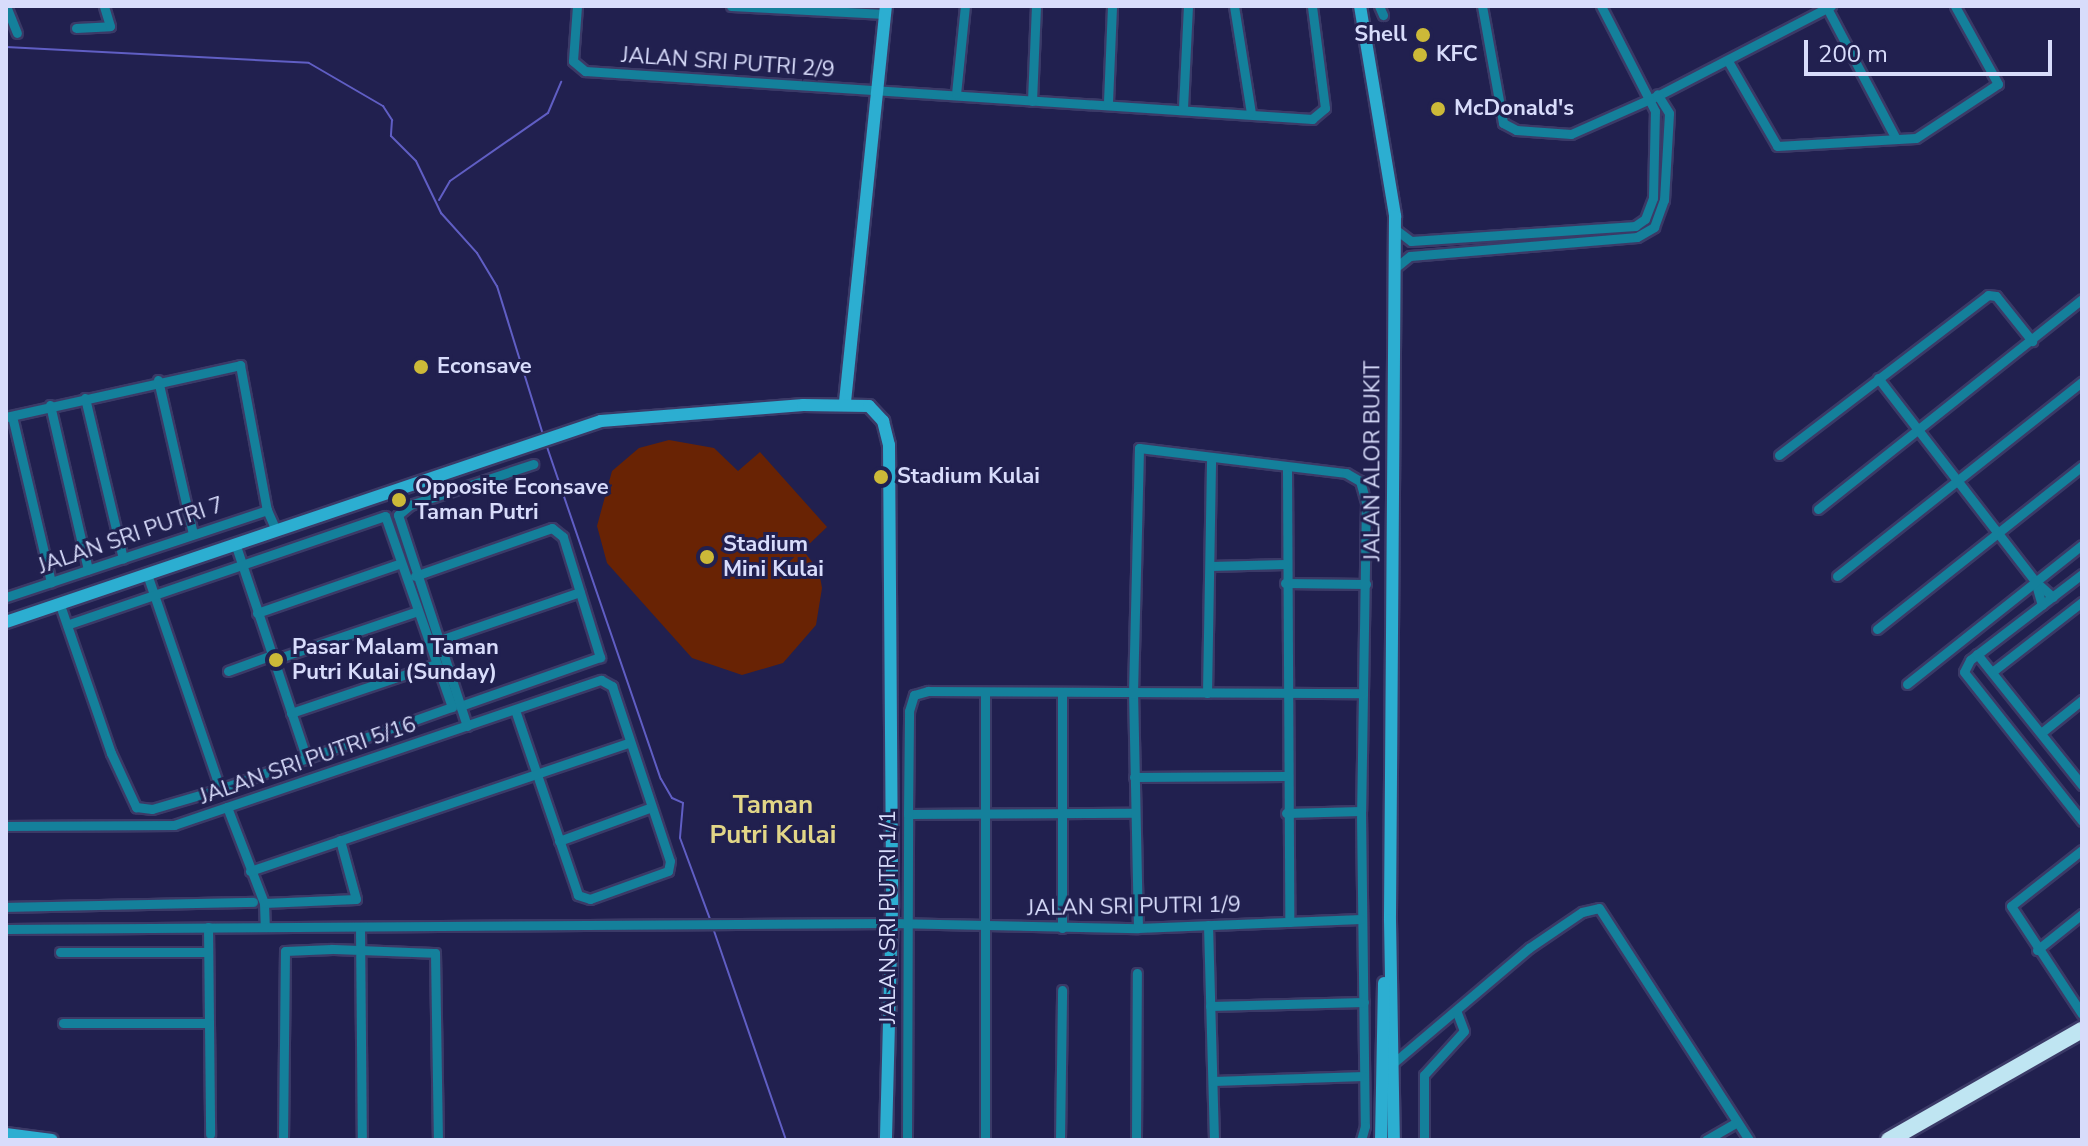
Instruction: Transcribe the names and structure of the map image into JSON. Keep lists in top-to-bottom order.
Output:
{
  "streets": {
    "street": [
      "JALAN SRI PUTRI 2/9",
      "JALAN ALOR BUKIT",
      "JALAN SRI PUTRI 7",
      "JALAN SRI PUTRI 5/16",
      "JALAN SRI PUTRI 1/9",
      "JALAN SRI PUTRI 1/1"
    ]
  },
  "crossings": [
    ["JALAN SRI PUTRI 1/9", "JALAN SRI PUTRI 1/1"]
  ],
  "districts": ["Taman Putri Kulai"],
  "places": [
    "Shell",
    "KFC",
    "McDonald's",
    "Econsave",
    "Stadium Kulai",
    "Opposite Econsave Taman Putri",
    "Stadium Mini Kulai",
    "Pasar Malam Taman Putri Kulai (Sunday)"
  ],
  "scale_bar": "200 m"
}
